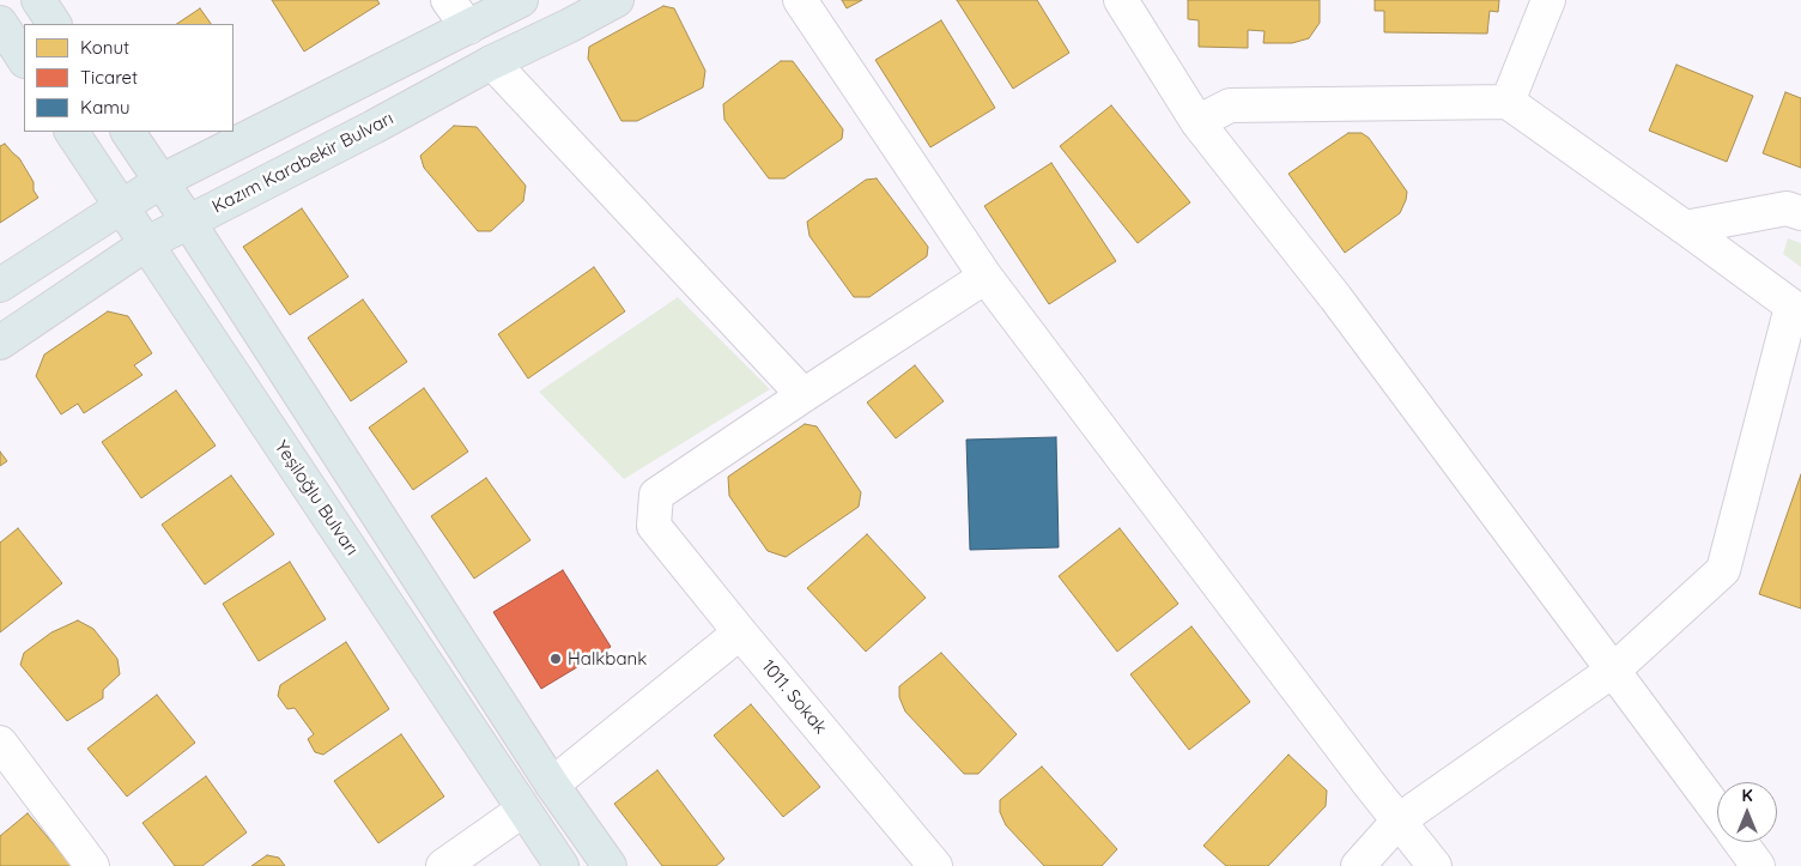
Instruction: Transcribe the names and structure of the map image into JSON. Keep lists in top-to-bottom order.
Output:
{
  "streets": {
    "main road": ["Kazım Karabekir Bulvarı", "Yeşiloğlu Bulvarı"],
    "street": ["1011. Sokak"]
  },
  "crossings": [
    ["Kazım Karabekir Bulvarı", "Yeşiloğlu Bulvarı"]
  ],
  "places": ["Halkbank"],
  "legend": ["Konut", "Ticaret", "Kamu"],
  "north": "top"
}
